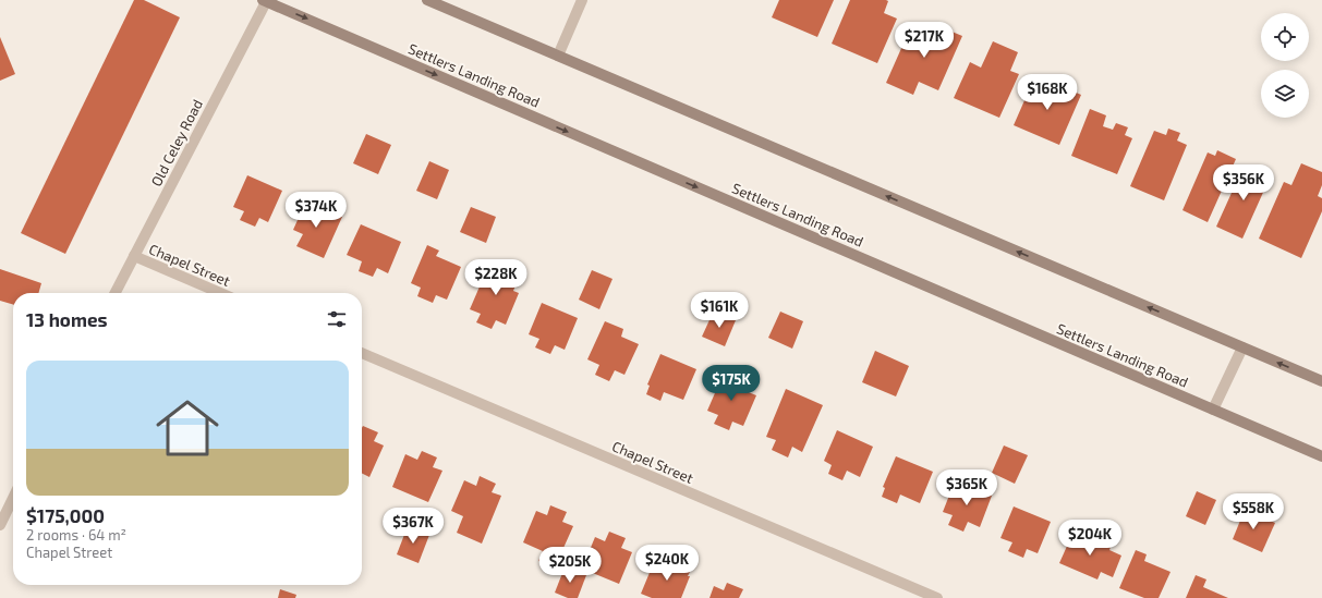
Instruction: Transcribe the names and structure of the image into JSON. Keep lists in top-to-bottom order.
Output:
{
  "streets": {
    "main road": ["Settlers Landing Road"],
    "street": ["Old Celey Road", "Chapel Street"]
  },
  "crossings": [
    ["Settlers Landing Road", "Old Celey Road"],
    ["Old Celey Road", "Chapel Street"]
  ],
  "page": {
    "price": [
      "$217K",
      "$168K",
      "$356K",
      "$374K",
      "$228K",
      "$161K",
      "$175K",
      "$365K",
      "$558K",
      "$367K",
      "$204K",
      "$240K",
      "$205K"
    ],
    "heading": "13 homes",
    "list": [
      {
        "name": "$175,000",
        "note": "2 rooms · 64 m² · Chapel Street"
      }
    ]
  }
}
